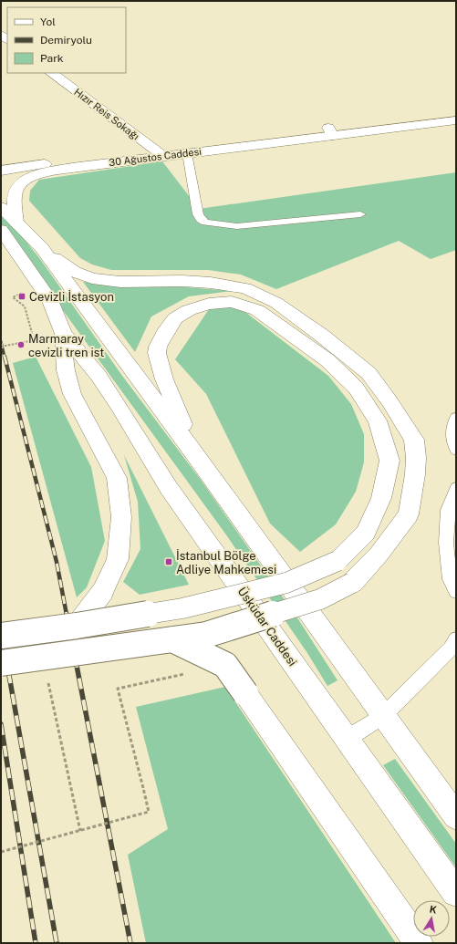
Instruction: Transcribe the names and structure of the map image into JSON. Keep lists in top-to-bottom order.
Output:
{
  "streets": {
    "main road": ["Hızır Reis Sokağı", "30 Ağustos Caddesi", "Üsküdar Caddesi"]
  },
  "crossings": [
    ["Hızır Reis Sokağı", "30 Ağustos Caddesi"]
  ],
  "places": {
    "transit": ["Cevizli İstasyon", "İstanbul Bölge Adliye Mahkemesi"],
    "other": ["Marmaray cevizli tren ist"]
  },
  "legend": ["Yol", "Demiryolu", "Park"],
  "north": "top"
}
